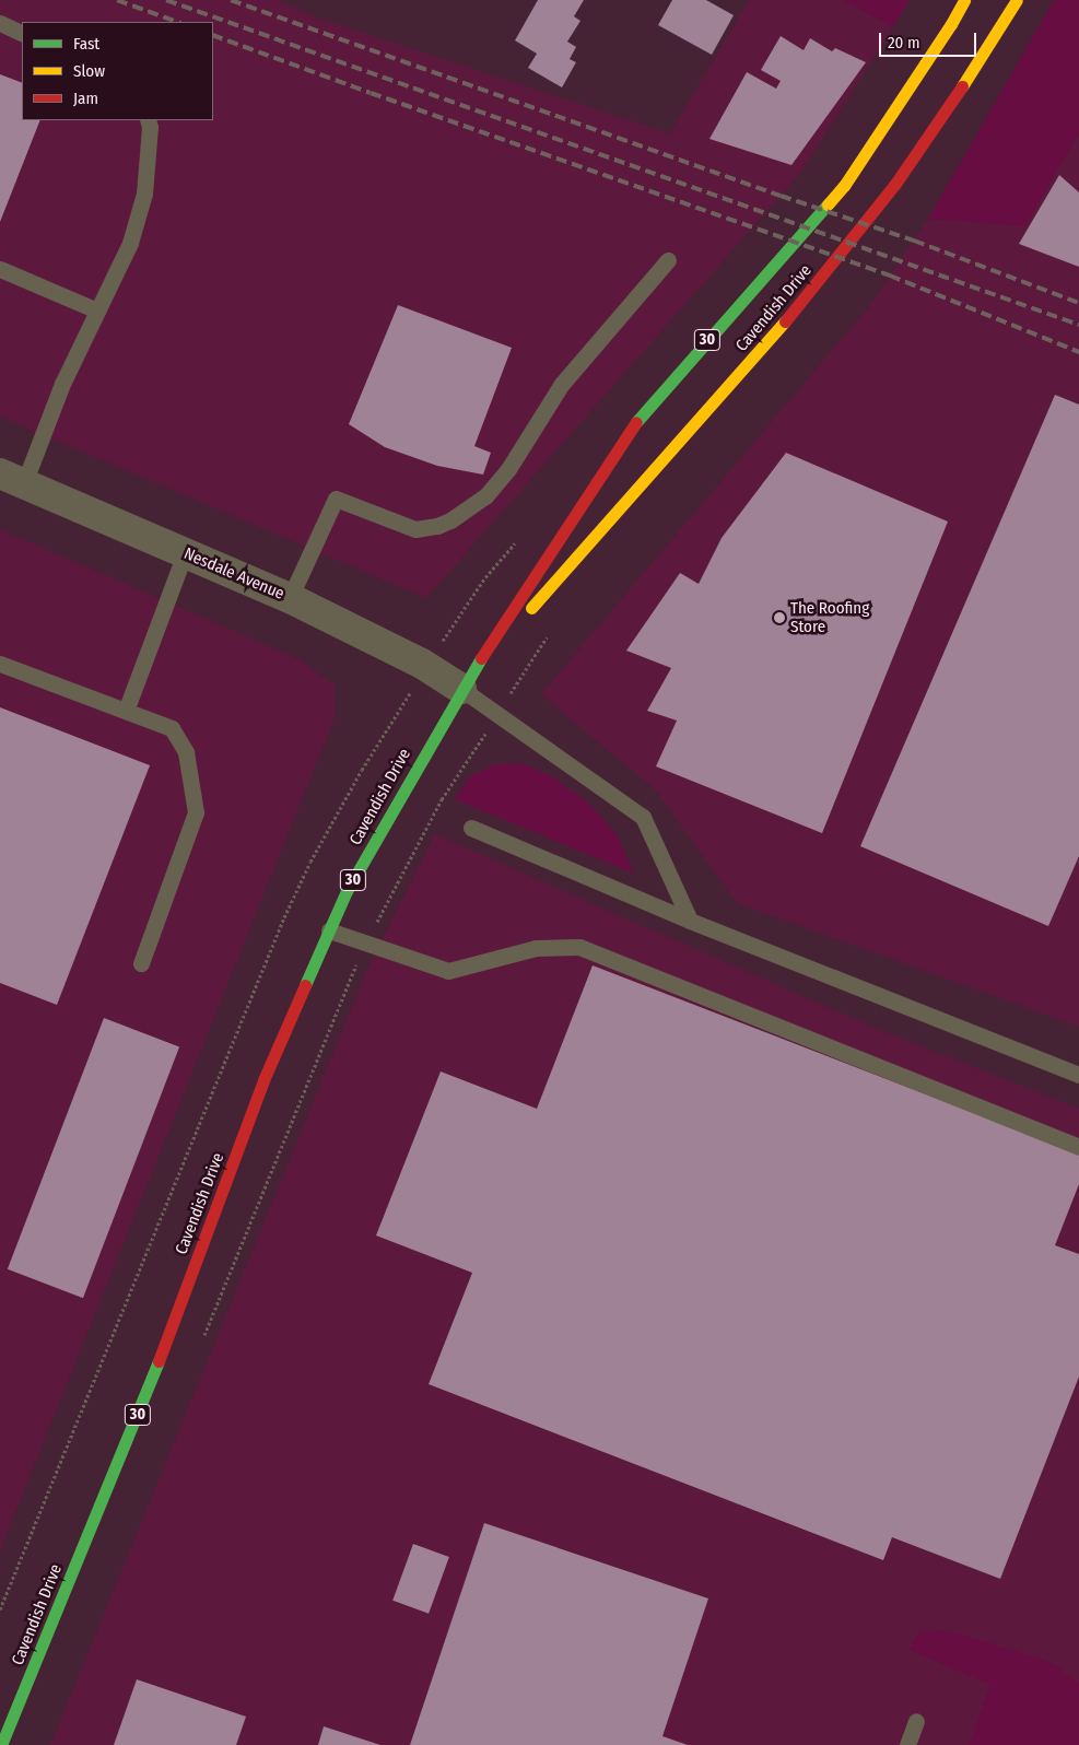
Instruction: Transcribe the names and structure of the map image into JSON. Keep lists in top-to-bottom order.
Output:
{
  "streets": {
    "main road": ["Cavendish Drive", "30"],
    "street": ["Nesdale Avenue"]
  },
  "crossings": [
    ["Cavendish Drive", "Nesdale Avenue"]
  ],
  "places": ["The Roofing Store"],
  "legend": ["Fast", "Slow", "Jam"],
  "scale_bar": "20 m"
}
